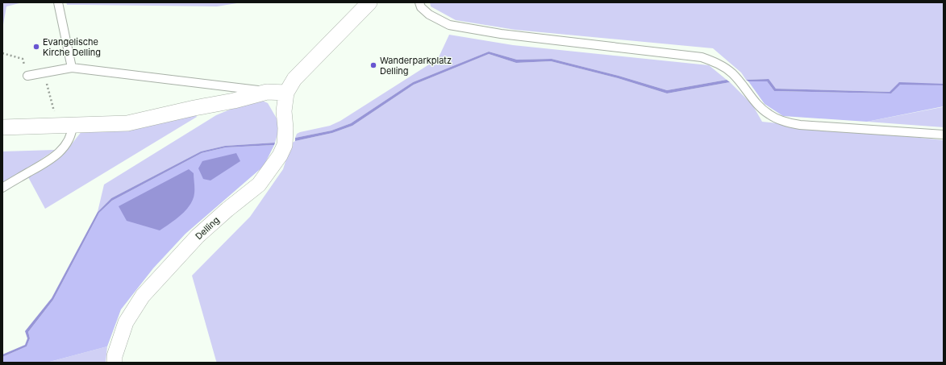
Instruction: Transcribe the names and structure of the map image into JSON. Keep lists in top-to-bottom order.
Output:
{
  "streets": {
    "street": ["Delling"]
  },
  "places": ["Evangelische Kirche Delling", "Wanderparkplatz Delling"]
}
